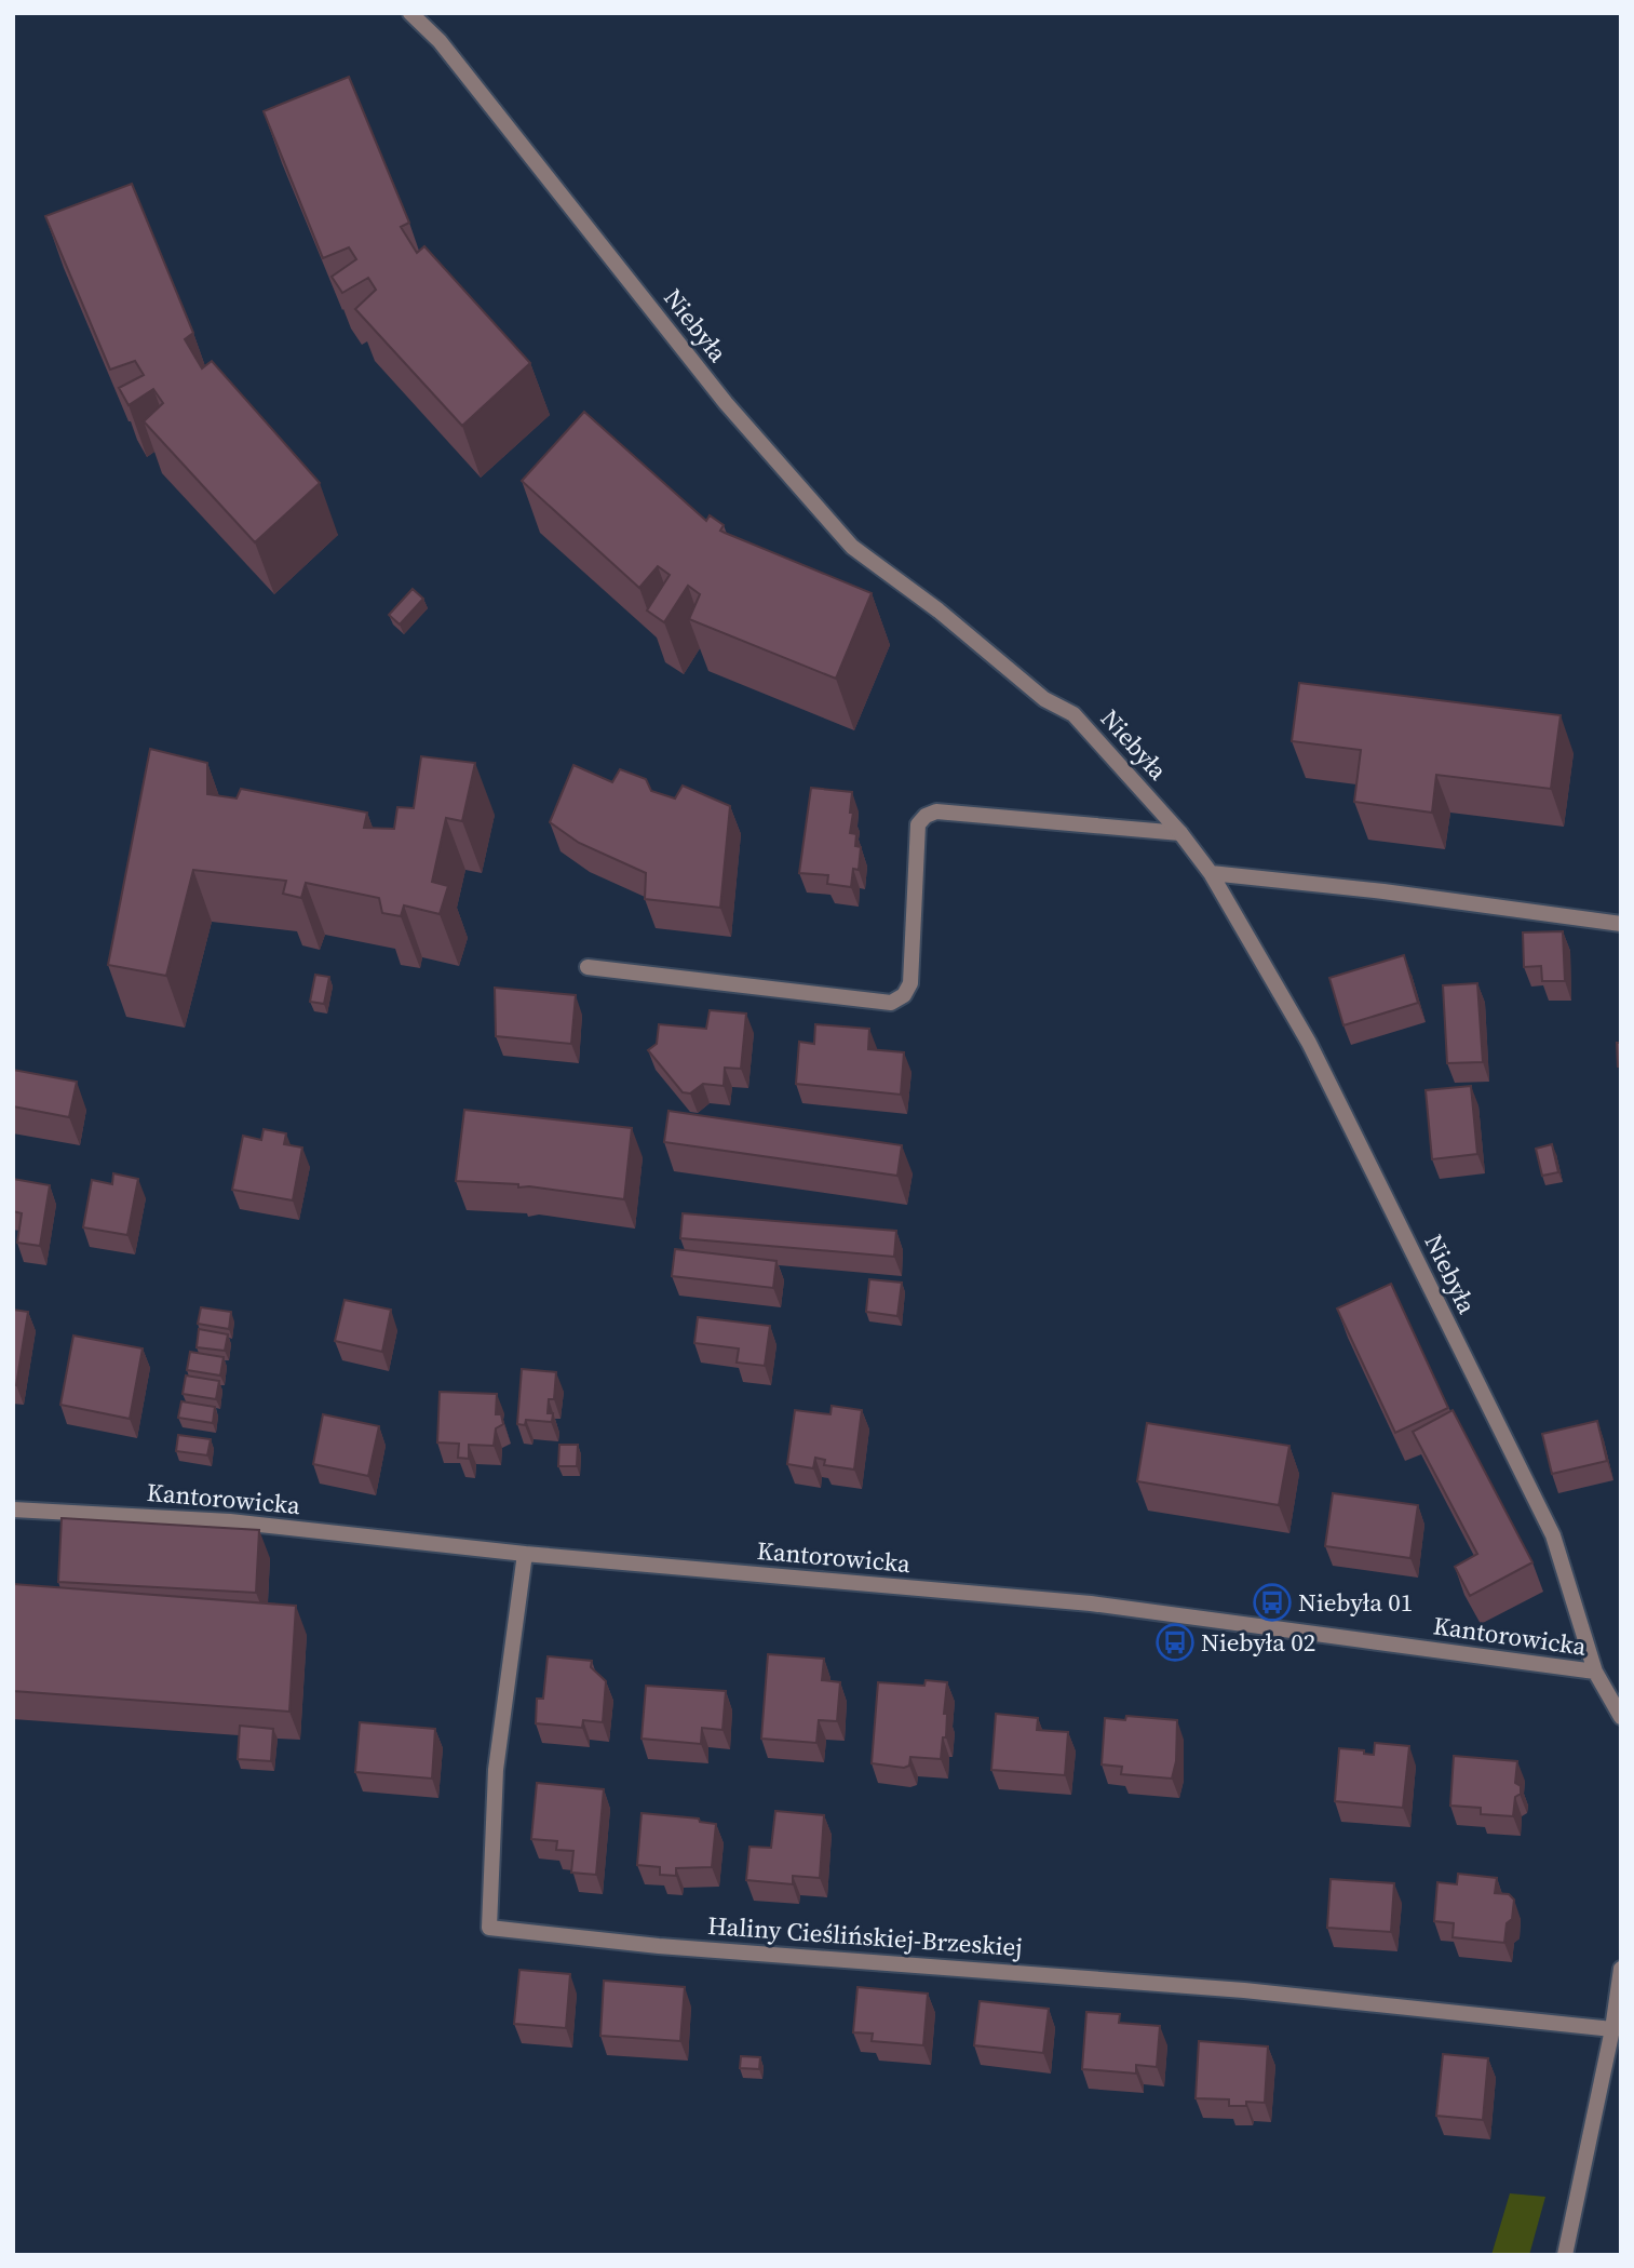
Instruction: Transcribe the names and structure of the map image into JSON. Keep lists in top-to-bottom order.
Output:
{
  "streets": {
    "street": ["Niebyła", "Kantorowicka", "Haliny Cieślińskiej-Brzeskiej"]
  },
  "crossings": [
    ["Niebyła", "Kantorowicka"],
    ["Kantorowicka", "Haliny Cieślińskiej-Brzeskiej"]
  ],
  "places": {
    "bus stop": ["Niebyła 01", "Niebyła 02"]
  }
}
